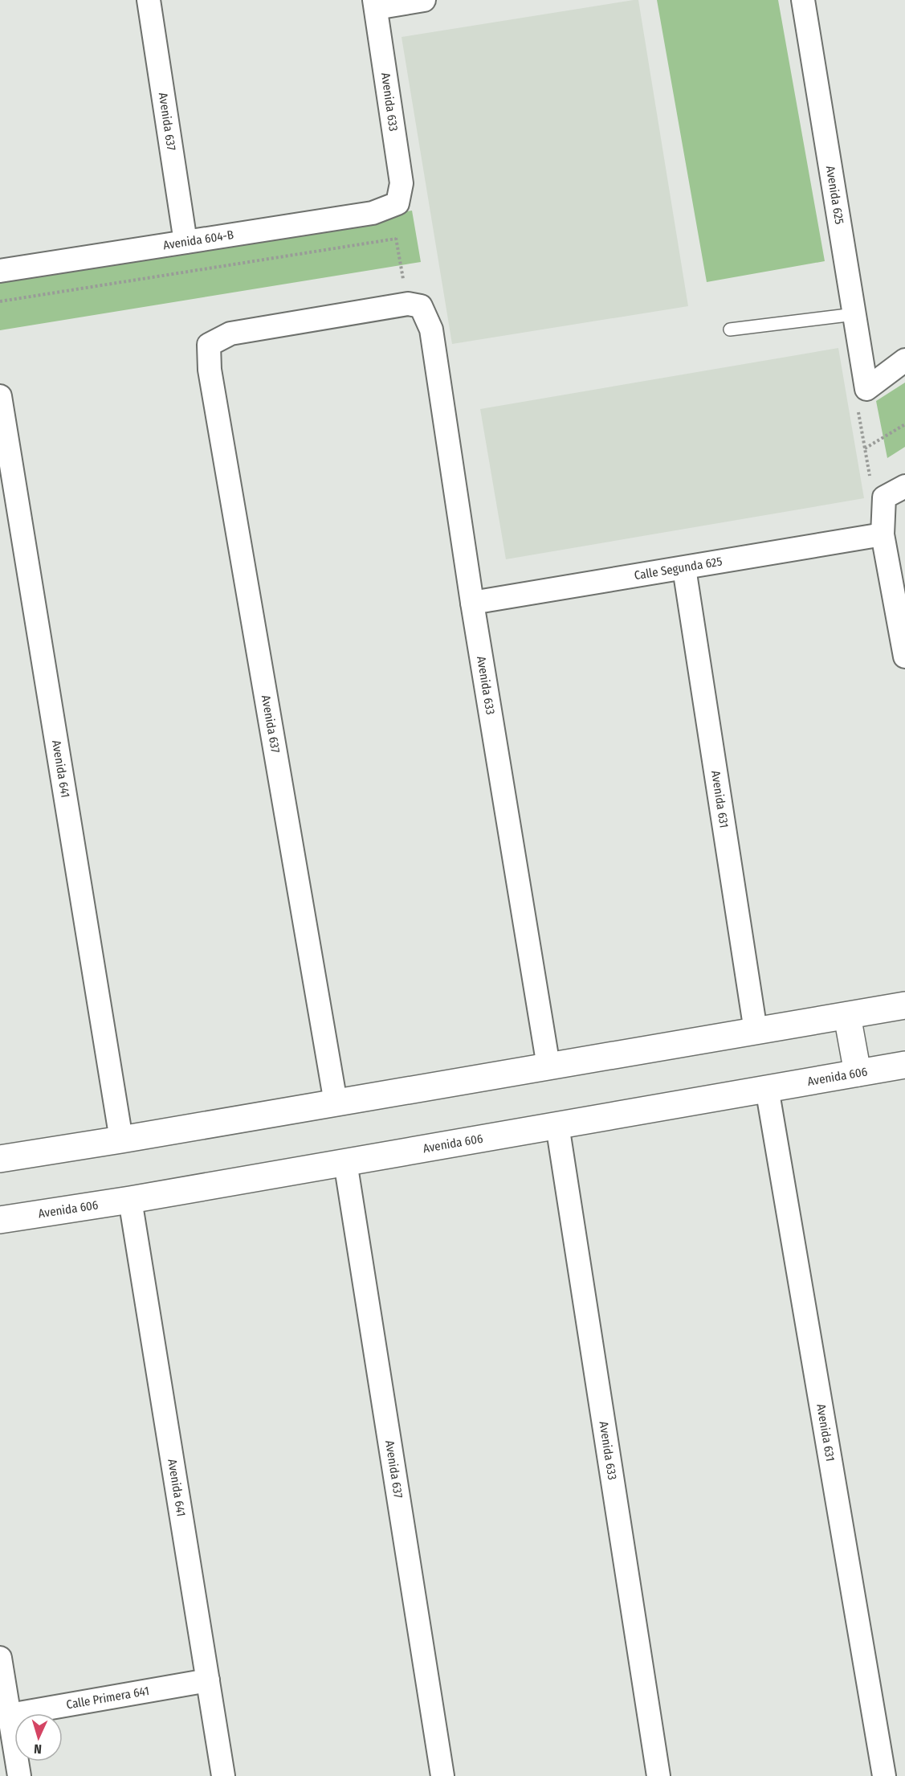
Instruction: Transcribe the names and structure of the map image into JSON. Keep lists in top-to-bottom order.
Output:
{
  "streets": {
    "street": [
      "Avenida 633",
      "Avenida 637",
      "Avenida 625",
      "Avenida 604-B",
      "Calle Segunda 625",
      "Avenida 641",
      "Avenida 631",
      "Avenida 606",
      "Calle Primera 641"
    ]
  },
  "crossings": [
    ["Avenida 633", "Avenida 637"],
    ["Avenida 633", "Avenida 604-B"],
    ["Avenida 633", "Calle Segunda 625"],
    ["Avenida 633", "Avenida 606"],
    ["Avenida 637", "Avenida 604-B"],
    ["Avenida 637", "Avenida 606"],
    ["Calle Segunda 625", "Avenida 631"],
    ["Avenida 641", "Avenida 606"],
    ["Avenida 641", "Calle Primera 641"],
    ["Avenida 631", "Avenida 606"]
  ],
  "north": "bottom"
}
